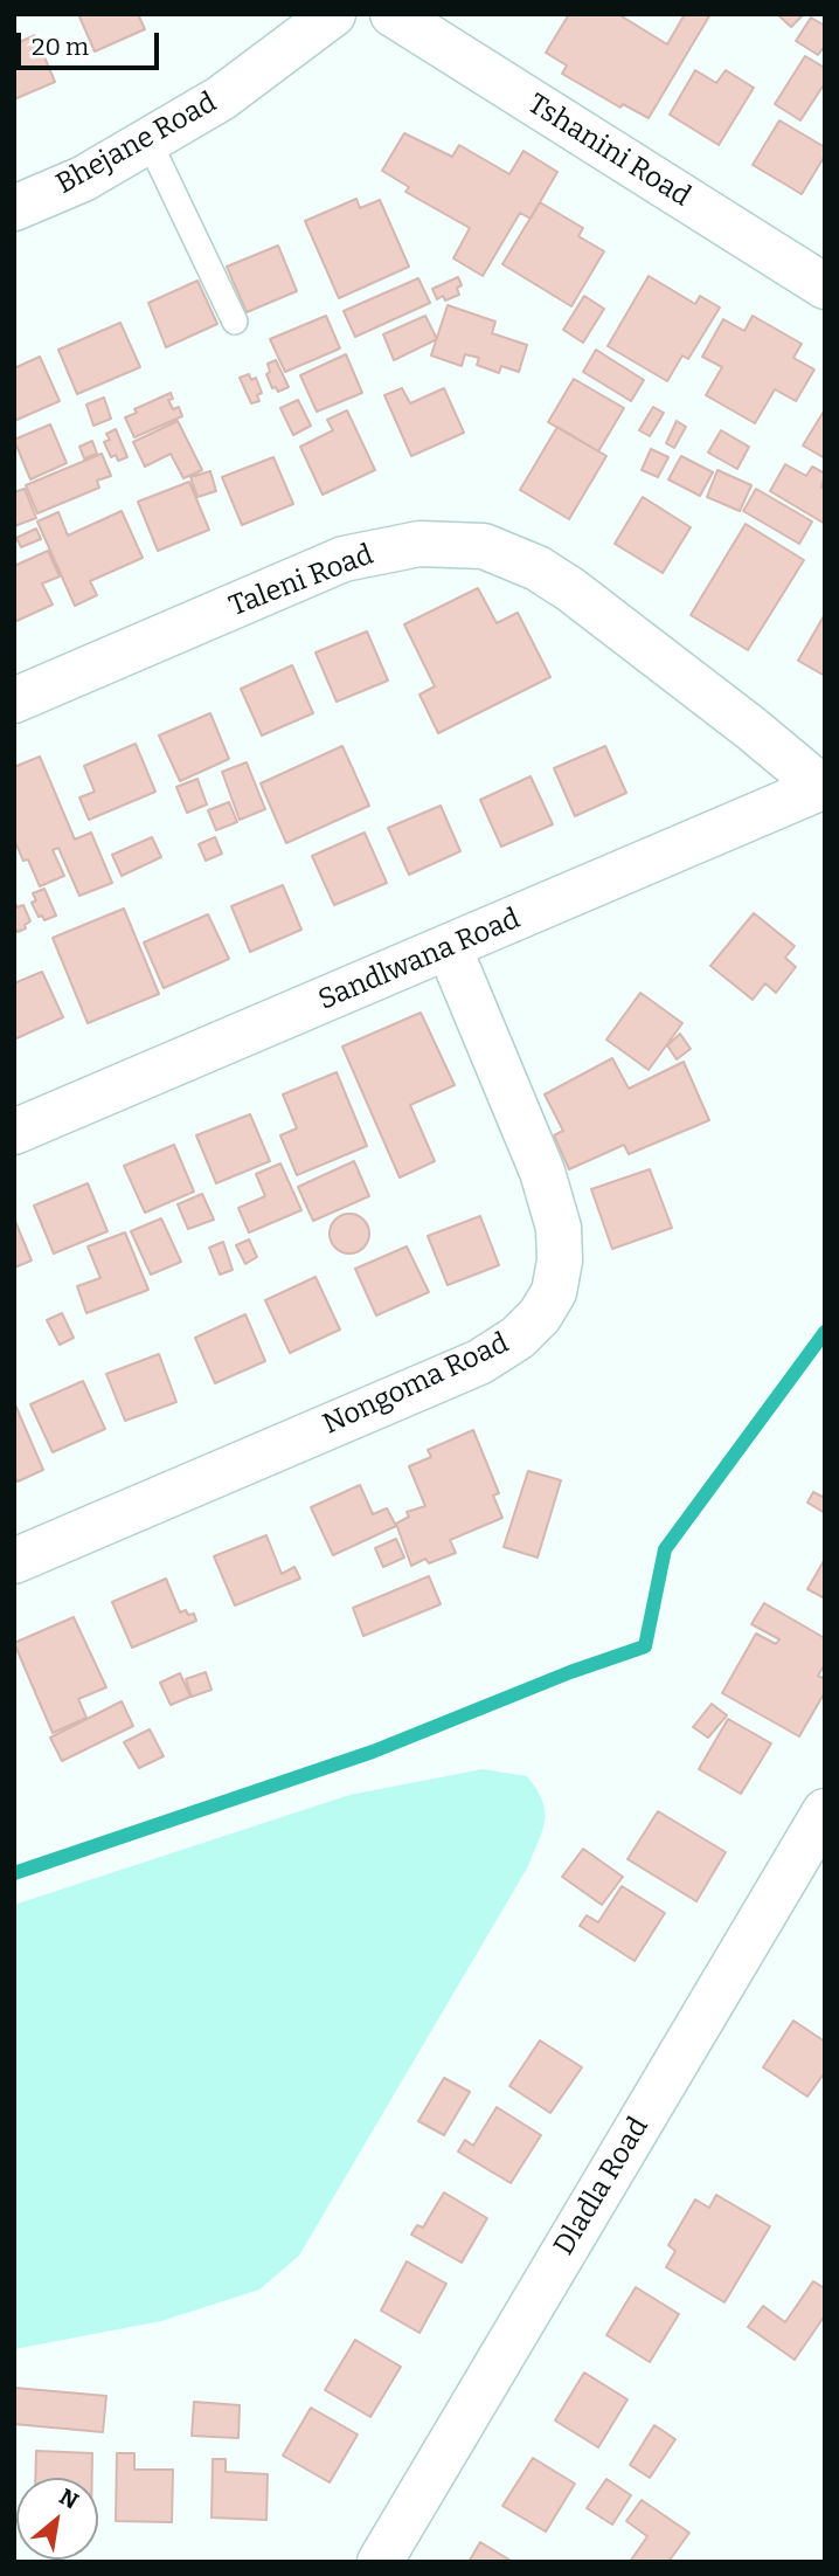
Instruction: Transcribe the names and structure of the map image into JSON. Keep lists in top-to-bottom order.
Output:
{
  "streets": {
    "street": [
      "Bhejane Road",
      "Tshanini Road",
      "Taleni Road",
      "Sandlwana Road",
      "Nongoma Road",
      "Dladla Road"
    ]
  },
  "crossings": [
    ["Taleni Road", "Sandlwana Road"],
    ["Sandlwana Road", "Nongoma Road"]
  ],
  "scale_bar": "20 m",
  "north": "top right"
}
